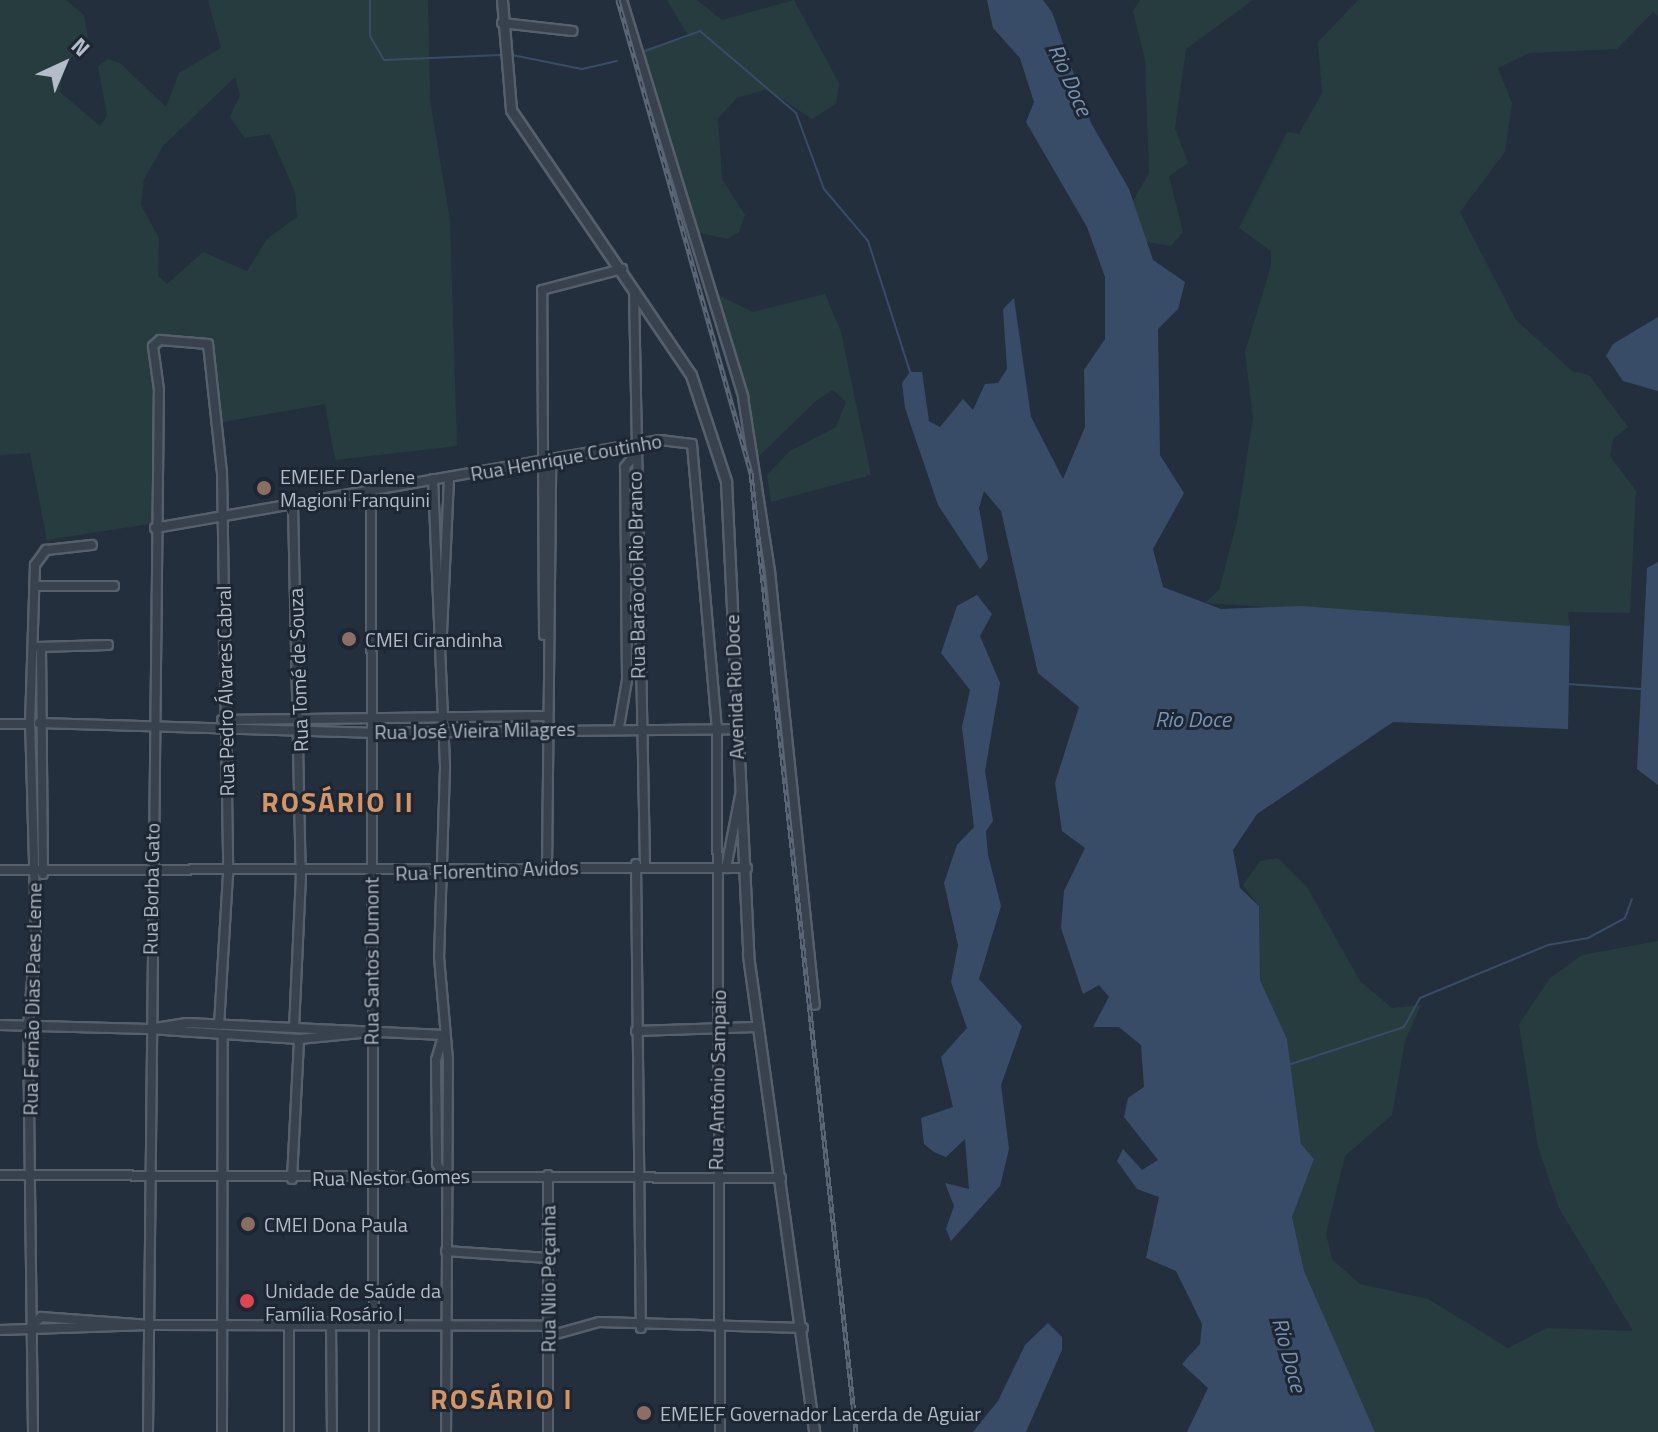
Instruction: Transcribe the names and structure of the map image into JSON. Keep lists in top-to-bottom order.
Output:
{
  "streets": {
    "street": [
      "Rua Henrique Coutinho",
      "Rua Barão do Rio Branco",
      "Rua Tomé de Souza",
      "Avenida Rio Doce",
      "Rua Pedro Álvares Cabral",
      "Rua José Vieira Milagres",
      "Rua Florentino Avidos",
      "Rua Borba Gato",
      "Rua Santos Dumont",
      "Rua Fernão Dias Paes Leme",
      "Rua Antônio Sampaio",
      "Rua Nestor Gomes",
      "Rua Nilo Peçanha"
    ]
  },
  "crossings": [
    ["Rua Henrique Coutinho", "Rua Barão do Rio Branco"],
    ["Rua Henrique Coutinho", "Rua Tomé de Souza"],
    ["Rua Henrique Coutinho", "Rua Pedro Álvares Cabral"],
    ["Rua Henrique Coutinho", "Rua José Vieira Milagres"],
    ["Rua Henrique Coutinho", "Rua Borba Gato"],
    ["Rua Henrique Coutinho", "Rua Santos Dumont"],
    ["Rua Henrique Coutinho", "Rua Antônio Sampaio"],
    ["Rua Barão do Rio Branco", "Avenida Rio Doce"],
    ["Rua Barão do Rio Branco", "Rua José Vieira Milagres"],
    ["Rua Barão do Rio Branco", "Rua Florentino Avidos"],
    ["Rua Tomé de Souza", "Rua José Vieira Milagres"],
    ["Rua Tomé de Souza", "Rua Florentino Avidos"],
    ["Avenida Rio Doce", "Rua José Vieira Milagres"],
    ["Avenida Rio Doce", "Rua Florentino Avidos"],
    ["Avenida Rio Doce", "Rua Nestor Gomes"],
    ["Rua Pedro Álvares Cabral", "Rua José Vieira Milagres"],
    ["Rua Pedro Álvares Cabral", "Rua Florentino Avidos"],
    ["Rua Pedro Álvares Cabral", "Rua Borba Gato"],
    ["Rua Pedro Álvares Cabral", "Rua Nestor Gomes"],
    ["Rua José Vieira Milagres", "Rua Borba Gato"],
    ["Rua José Vieira Milagres", "Rua Santos Dumont"],
    ["Rua José Vieira Milagres", "Rua Fernão Dias Paes Leme"],
    ["Rua José Vieira Milagres", "Rua Antônio Sampaio"],
    ["Rua Florentino Avidos", "Rua Borba Gato"],
    ["Rua Florentino Avidos", "Rua Santos Dumont"],
    ["Rua Florentino Avidos", "Rua Fernão Dias Paes Leme"],
    ["Rua Florentino Avidos", "Rua Antônio Sampaio"],
    ["Rua Borba Gato", "Rua Nestor Gomes"],
    ["Rua Santos Dumont", "Rua Nestor Gomes"],
    ["Rua Fernão Dias Paes Leme", "Rua Nestor Gomes"],
    ["Rua Antônio Sampaio", "Rua Nestor Gomes"],
    ["Rua Nestor Gomes", "Rua Nilo Peçanha"]
  ],
  "districts": ["ROSÁRIO II", "ROSÁRIO I"],
  "water": ["Rio Doce"],
  "places": [
    "EMEIEF Darlene Magioni Franquini",
    "CMEI Cirandinha",
    "CMEI Dona Paula",
    "Unidade de Saúde da Família Rosário I",
    "EMEIEF Governador Lacerda de Aguiar"
  ],
  "north": "top right"
}
